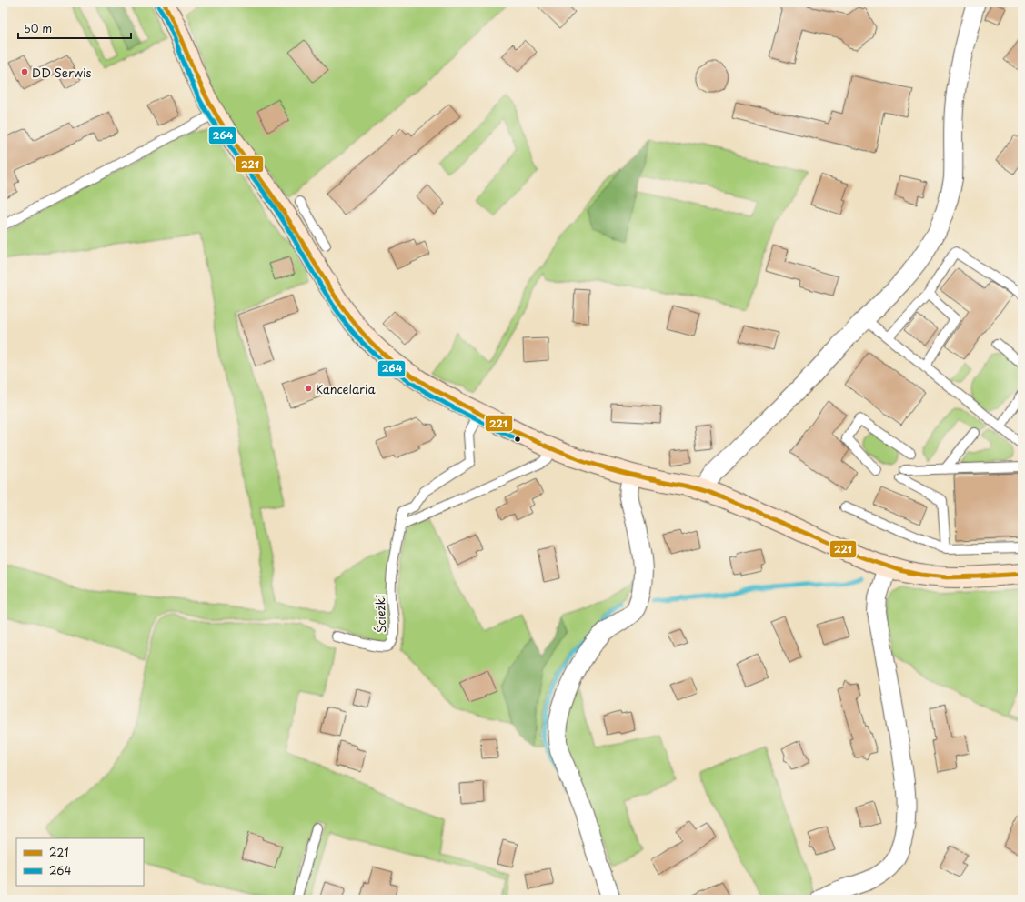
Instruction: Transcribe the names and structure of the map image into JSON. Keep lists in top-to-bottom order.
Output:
{
  "streets": {
    "lane": ["Ścieżki"]
  },
  "places": ["DD Serwis", "Kancelaria"],
  "lines": ["transit line 221", "transit line 264"],
  "legend": ["221", "264"],
  "scale_bar": "50 m"
}
